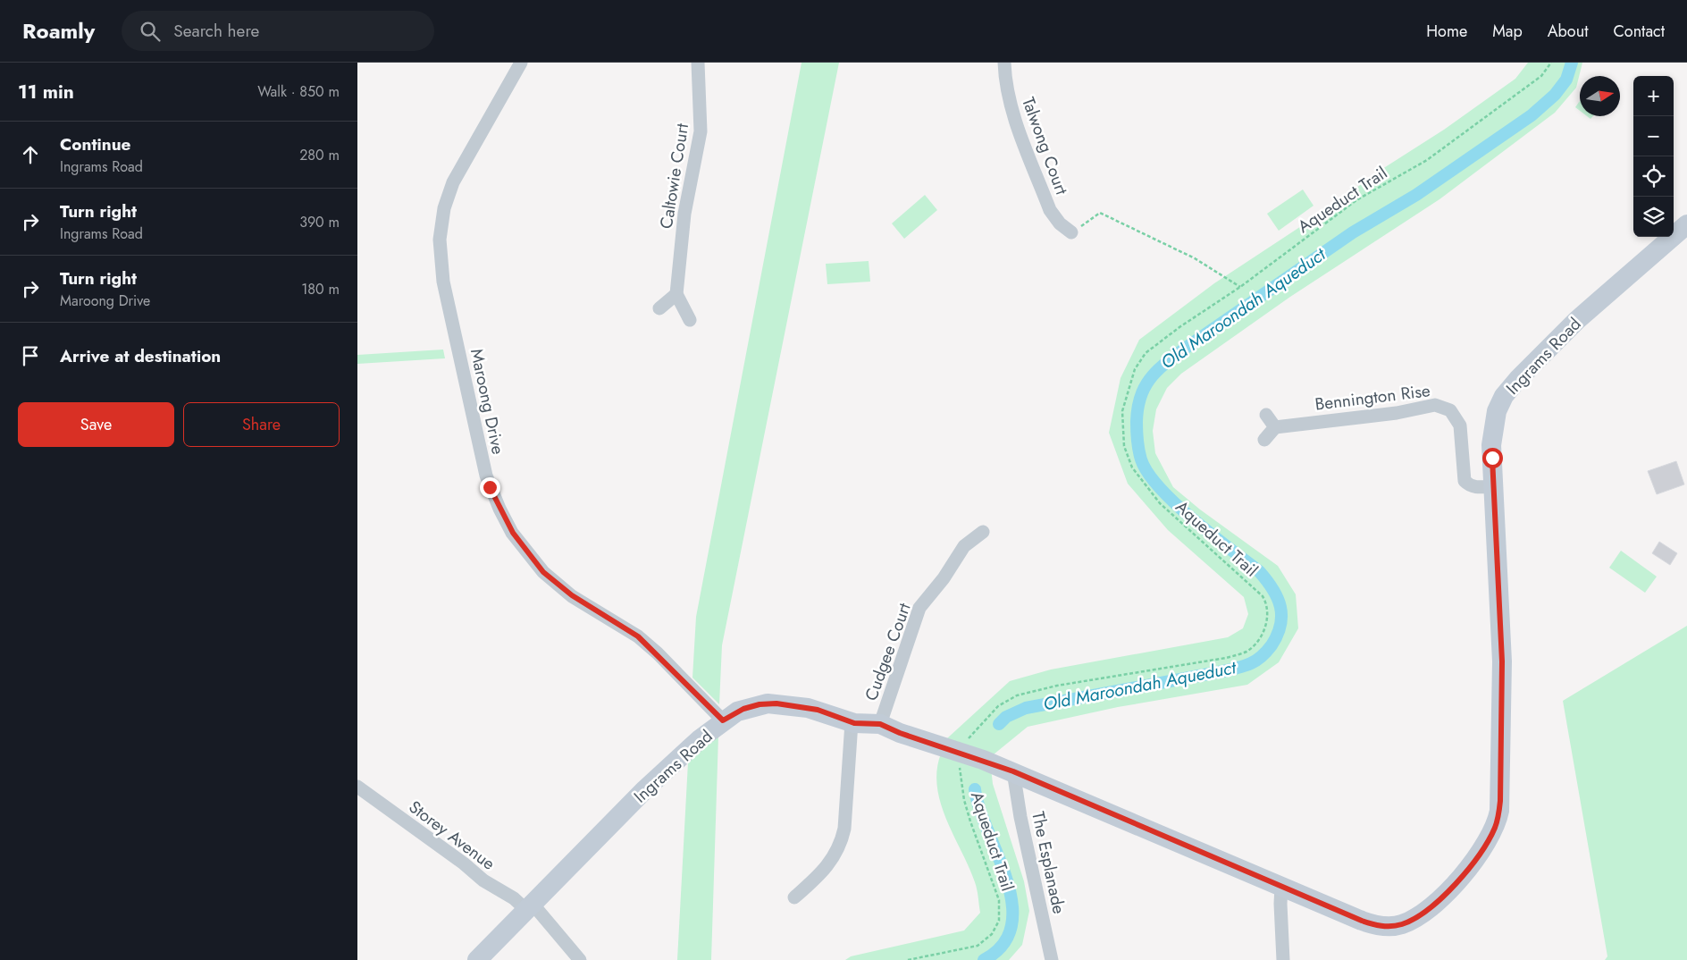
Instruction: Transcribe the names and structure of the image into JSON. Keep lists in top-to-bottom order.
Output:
{
  "streets": {
    "street": [
      "Talwong Court",
      "Caltowie Court",
      "Ingrams Road",
      "Bennington Rise",
      "Maroong Drive",
      "Cudgee Court",
      "Storey Avenue",
      "The Esplanade"
    ],
    "path": ["Aqueduct Trail"]
  },
  "crossings": [
    ["Aqueduct Trail", "Ingrams Road"],
    ["Ingrams Road", "Bennington Rise"],
    ["Ingrams Road", "Maroong Drive"],
    ["Ingrams Road", "Cudgee Court"],
    ["Ingrams Road", "Storey Avenue"],
    ["Ingrams Road", "The Esplanade"]
  ],
  "water": ["Old Maroondah Aqueduct"],
  "north": "right",
  "page": {
    "header": "Roamly",
    "search": "Search here",
    "nav": [
      "Home",
      "Map",
      "About",
      "Contact"
    ],
    "heading": ["11 min", "Walk · 850 m"],
    "map_buttons": ["+", "−"],
    "list": [
      ["Continue", "Ingrams Road", "280 m"],
      ["Turn right", "Ingrams Road", "390 m"],
      ["Turn right", "Maroong Drive", "180 m"],
      "Arrive at destination"
    ],
    "buttons": ["Save", "Share"]
  }
}
